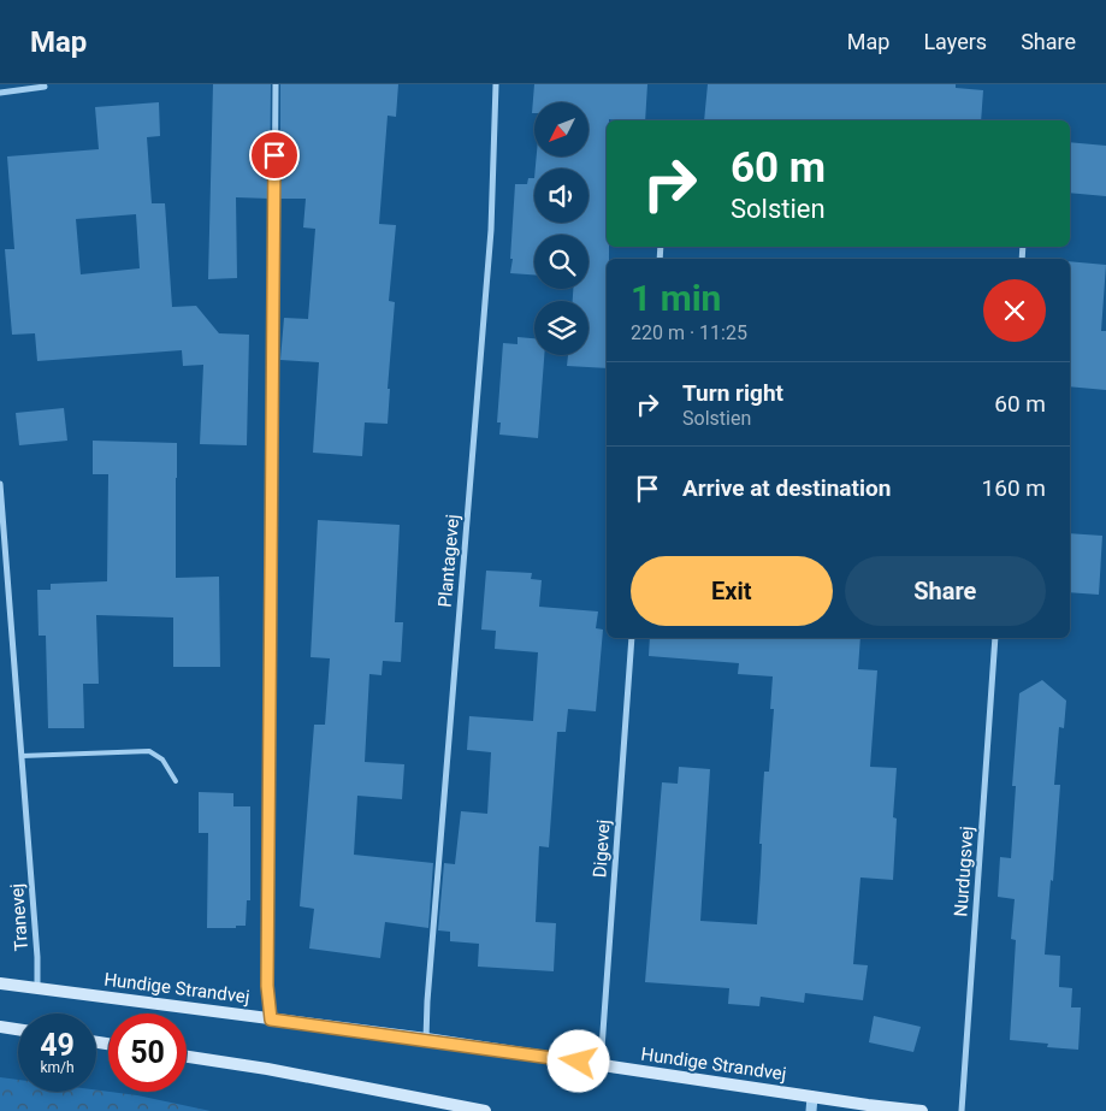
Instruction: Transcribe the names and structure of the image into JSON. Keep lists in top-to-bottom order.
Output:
{
  "streets": {
    "main road": ["Hundige Strandvej"],
    "street": [
      "Plantagevej",
      "Digevej",
      "Nurdugsvej",
      "Tranevej"
    ]
  },
  "crossings": [
    ["Plantagevej", "Hundige Strandvej"],
    ["Digevej", "Hundige Strandvej"],
    ["Tranevej", "Hundige Strandvej"]
  ],
  "north": "bottom left",
  "page": {
    "header": "Map",
    "nav": ["Map", "Layers", "Share"],
    "turn": ["60 m", "Solstien"],
    "heading": ["1 min", "220 m · 11:25"],
    "list": [
      {
        "name": "Turn right",
        "note": "Solstien",
        "value": "60 m"
      },
      {
        "name": "Arrive at destination",
        "value": "160 m"
      }
    ],
    "buttons": ["Exit", "Share"],
    "speed": "49 km/h",
    "limit": "50"
  }
}
